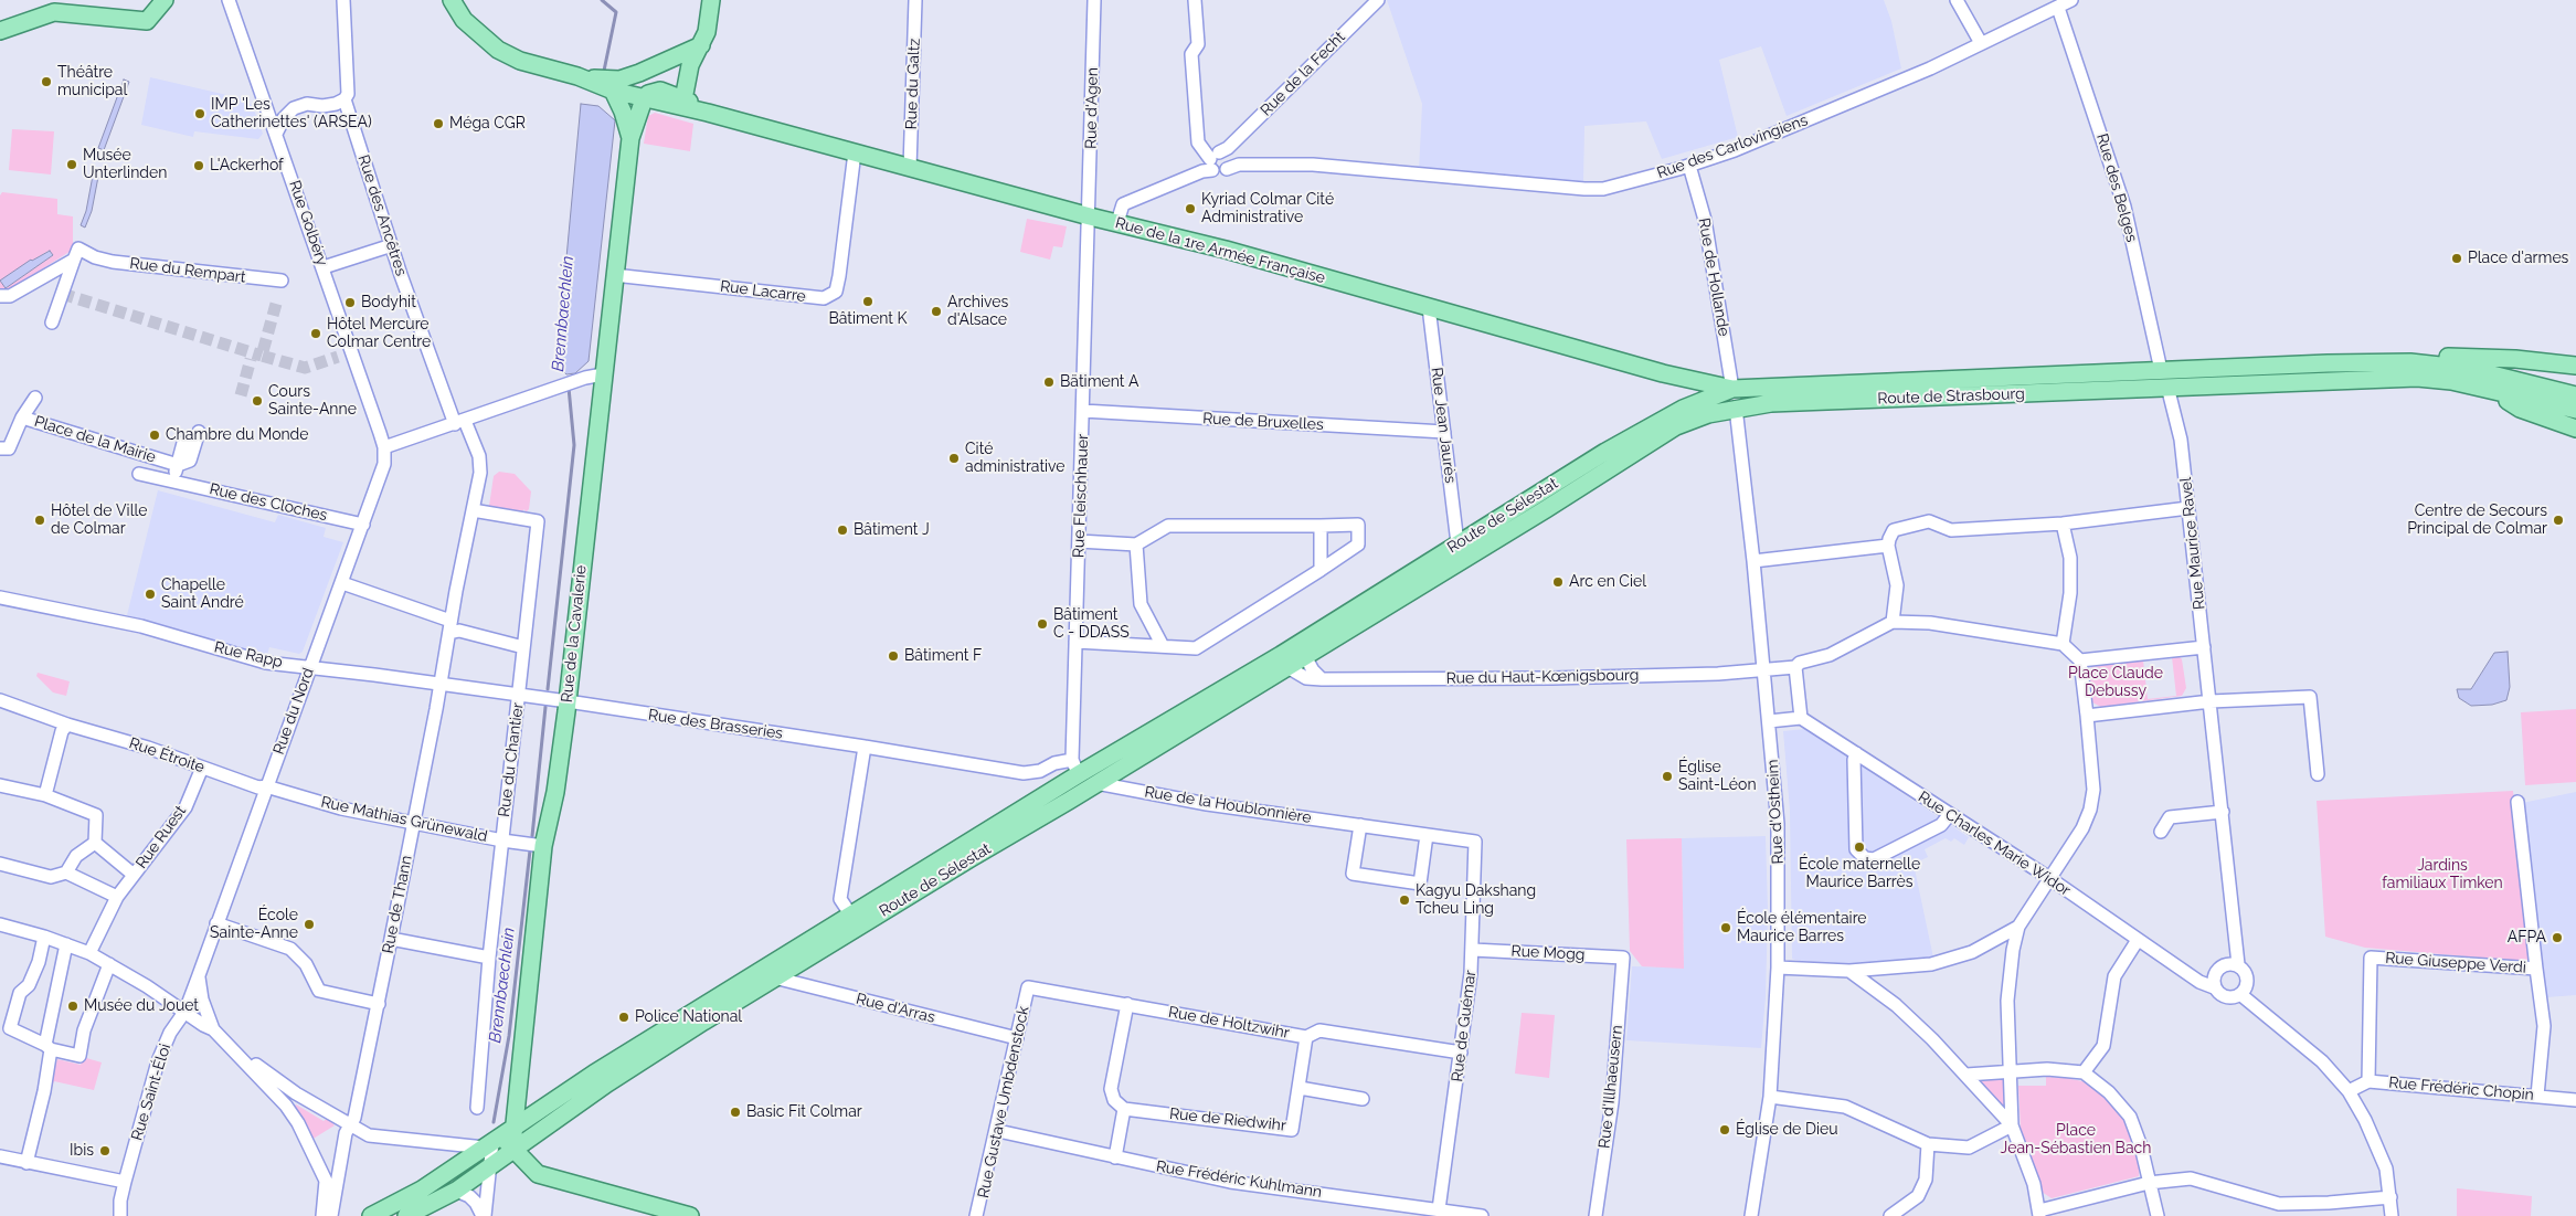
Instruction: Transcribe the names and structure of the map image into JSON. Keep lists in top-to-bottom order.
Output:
{
  "streets": {
    "main road": [
      "Rue de la 1re Armée Française",
      "Route de Strasbourg",
      "Route de Sélestat",
      "Rue de la Cavalerie"
    ],
    "street": [
      "Rue de la Fecht",
      "Rue du Galtz",
      "Rue d'Agen",
      "Rue des Carlovingiens",
      "Rue des Belges",
      "Rue des Ancêtres",
      "Rue Golbéry",
      "Rue du Rempart",
      "Rue de Hollande",
      "Rue Lacarre",
      "Rue de Bruxelles",
      "Rue Jean Jaurès",
      "Place de la Mairie",
      "Rue Fleischhauer",
      "Rue des Cloches",
      "Rue Maurice Ravel",
      "Rue Rapp",
      "Rue du Haut-Kœnigsbourg",
      "Rue du Nord",
      "Rue des Brasseries",
      "Rue Étroite",
      "Rue du Chantier",
      "Rue de la Houblonnière",
      "Rue d'Ostheim",
      "Rue Mathias Grünewald",
      "Rue Ruest",
      "Rue Charles Marie Widor",
      "Rue de Thann",
      "Rue Mogg",
      "Rue Giuseppe Verdi",
      "Rue d'Arras",
      "Rue de Holtzwihr",
      "Rue de Guémar",
      "Rue d'Illhaeusern",
      "Rue Frédéric Chopin",
      "Rue Saint-Éloi",
      "Rue Gustave Umbdenstock",
      "Rue de Riedwihr",
      "Rue Frédéric Kuhlmann"
    ]
  },
  "crossings": [
    ["Rue de la Fecht", "Rue des Carlovingiens"],
    ["Rue de la Fecht", "Rue de la 1re Armée Française"],
    ["Rue du Galtz", "Rue de la 1re Armée Française"],
    ["Rue d'Agen", "Rue de la 1re Armée Française"],
    ["Rue d'Agen", "Rue Fleischhauer"],
    ["Rue des Carlovingiens", "Rue des Belges"],
    ["Rue des Carlovingiens", "Rue de Hollande"],
    ["Rue des Belges", "Route de Strasbourg"],
    ["Rue des Belges", "Rue Maurice Ravel"],
    ["Rue des Ancêtres", "Rue du Chantier"],
    ["Rue des Ancêtres", "Rue de Thann"],
    ["Rue Golbéry", "Rue du Nord"],
    ["Rue de la 1re Armée Française", "Rue de Hollande"],
    ["Rue de la 1re Armée Française", "Rue Lacarre"],
    ["Rue de la 1re Armée Française", "Route de Strasbourg"],
    ["Rue de la 1re Armée Française", "Rue Jean Jaurès"],
    ["Rue de la 1re Armée Française", "Rue Fleischhauer"],
    ["Rue de la 1re Armée Française", "Route de Sélestat"],
    ["Rue de Hollande", "Route de Strasbourg"],
    ["Rue de Hollande", "Route de Sélestat"],
    ["Rue Lacarre", "Rue de la Cavalerie"],
    ["Route de Strasbourg", "Route de Sélestat"],
    ["Route de Strasbourg", "Rue Maurice Ravel"],
    ["Route de Strasbourg", "Rue d'Ostheim"],
    ["Rue de Bruxelles", "Rue Jean Jaurès"],
    ["Rue de Bruxelles", "Rue Fleischhauer"],
    ["Rue Jean Jaurès", "Route de Sélestat"],
    ["Rue Fleischhauer", "Route de Sélestat"],
    ["Rue Fleischhauer", "Rue des Brasseries"],
    ["Rue des Cloches", "Rue du Nord"],
    ["Route de Sélestat", "Rue de la Cavalerie"],
    ["Route de Sélestat", "Rue du Haut-Kœnigsbourg"],
    ["Route de Sélestat", "Rue des Brasseries"],
    ["Route de Sélestat", "Rue de la Houblonnière"],
    ["Route de Sélestat", "Rue d'Ostheim"],
    ["Route de Sélestat", "Rue d'Arras"],
    ["Rue Maurice Ravel", "Rue Charles Marie Widor"],
    ["Rue de la Cavalerie", "Rue Rapp"],
    ["Rue de la Cavalerie", "Rue des Brasseries"],
    ["Rue de la Cavalerie", "Rue Mathias Grünewald"],
    ["Rue Rapp", "Rue du Nord"],
    ["Rue Rapp", "Rue des Brasseries"],
    ["Rue Rapp", "Rue du Chantier"],
    ["Rue Rapp", "Rue de Thann"],
    ["Rue du Haut-Kœnigsbourg", "Rue d'Ostheim"],
    ["Rue du Nord", "Rue Étroite"],
    ["Rue du Nord", "Rue Mathias Grünewald"],
    ["Rue du Nord", "Rue Saint-Éloi"],
    ["Rue Étroite", "Rue Mathias Grünewald"],
    ["Rue Étroite", "Rue Ruest"],
    ["Rue du Chantier", "Rue Mathias Grünewald"],
    ["Rue du Chantier", "Rue de Thann"],
    ["Rue de la Houblonnière", "Rue de Guémar"],
    ["Rue Mathias Grünewald", "Rue de Thann"],
    ["Rue Mogg", "Rue de Guémar"],
    ["Rue Mogg", "Rue d'Illhaeusern"],
    ["Rue Giuseppe Verdi", "Rue Frédéric Chopin"],
    ["Rue d'Arras", "Rue Gustave Umbdenstock"],
    ["Rue de Holtzwihr", "Rue de Guémar"],
    ["Rue de Holtzwihr", "Rue Gustave Umbdenstock"],
    ["Rue de Holtzwihr", "Rue de Riedwihr"],
    ["Rue de Guémar", "Rue Frédéric Kuhlmann"],
    ["Rue Gustave Umbdenstock", "Rue Frédéric Kuhlmann"]
  ],
  "water": ["Brennbaechlein"],
  "parks": ["Place Claude Debussy", "Jardins familiaux Timken", "Place Jean-Sébastien Bach"],
  "places": [
    "Théâtre municipal",
    "IMP 'Les Catherinettes' (ARSEA)",
    "Méga CGR",
    "Musée Unterlinden",
    "L'Ackerhof",
    "Kyriad Colmar Cité Administrative",
    "Place d'armes",
    "Bâtiment K",
    "Bodyhit",
    "Archives d'Alsace",
    "Hôtel Mercure Colmar Centre",
    "Bätiment A",
    "Cours Sainte-Anne",
    "Chambre du Monde",
    "Cité administrative",
    "Hôtel de Ville de Colmar",
    "Centre de Secours Principal de Colmar",
    "Bâtiment J",
    "Arc en Ciel",
    "Chapelle Saint André",
    "Bâtiment C - DDASS",
    "Bâtiment F",
    "Église Saint-Léon",
    "École maternelle Maurice Barrès",
    "Kagyu Dakshang Tcheu Ling",
    "École Sainte-Anne",
    "École élémentaire Maurice Barres",
    "AFPA",
    "Musée du Jouet",
    "Police National",
    "Basic Fit Colmar",
    "Église de Dieu",
    "Ibis"
  ]
}
